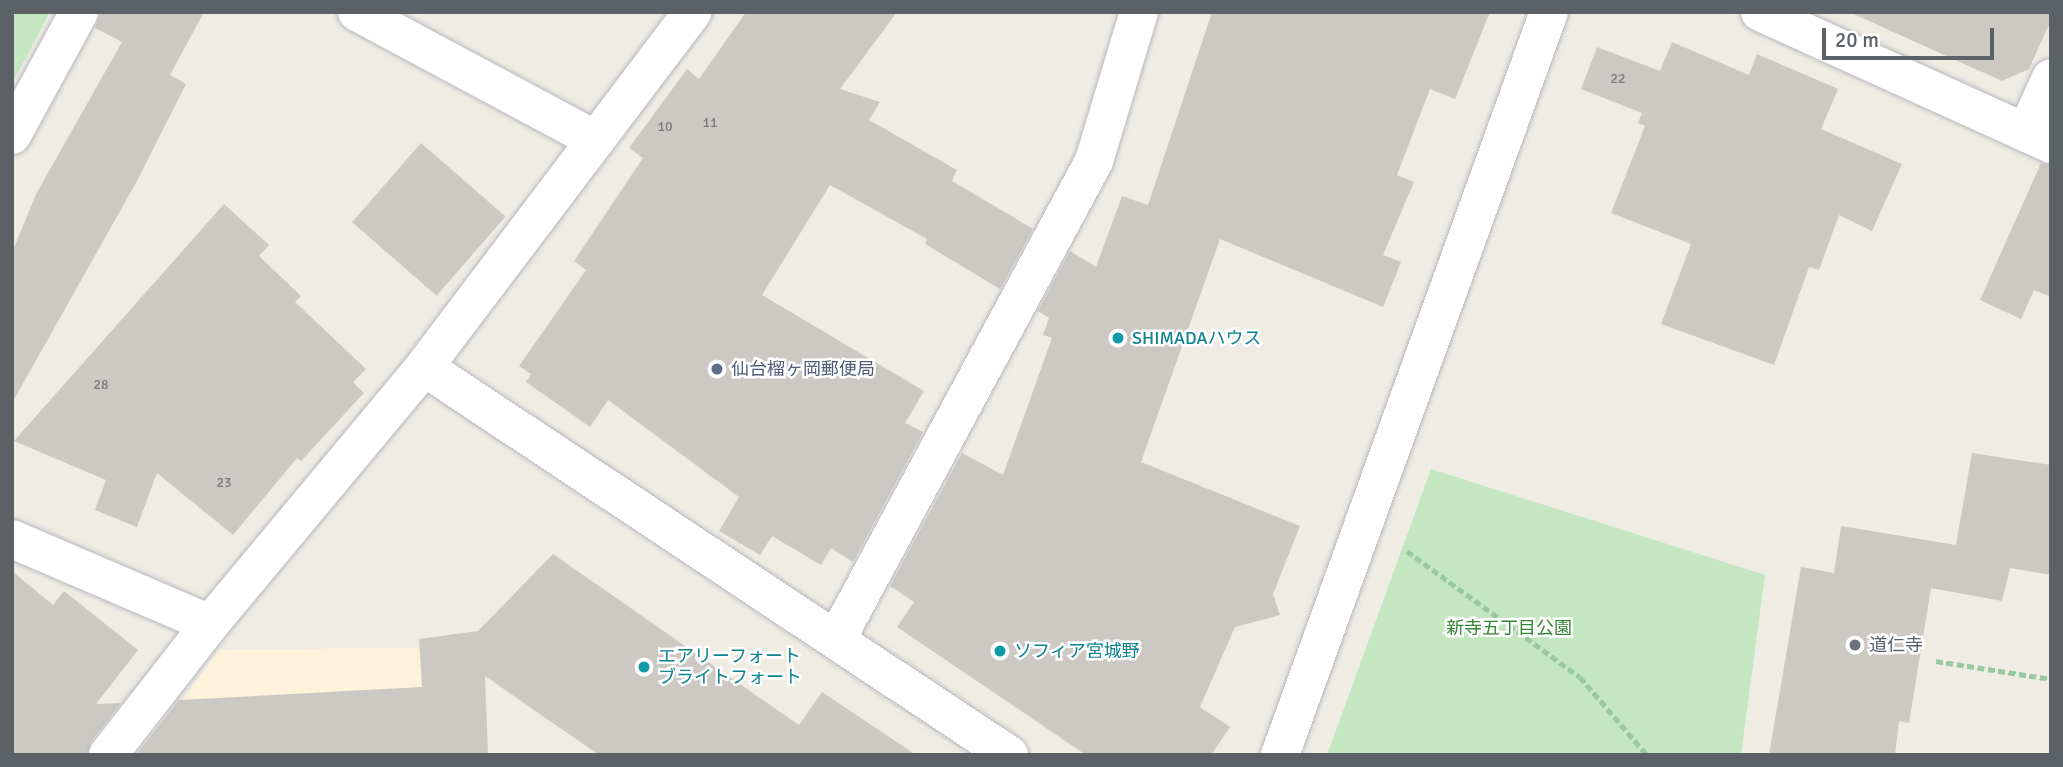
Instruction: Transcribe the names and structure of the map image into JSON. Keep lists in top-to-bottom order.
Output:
{
  "parks": ["新寺五丁目公園"],
  "places": [
    "SHIMADAハウス",
    "仙台榴ヶ岡郵便局",
    "道仁寺",
    "ソフィア宮城野",
    "エアリーフォート ブライトフォート"
  ],
  "house_numbers": [
    "22",
    "11",
    "10",
    "28",
    "23"
  ],
  "scale_bar": "20 m"
}
